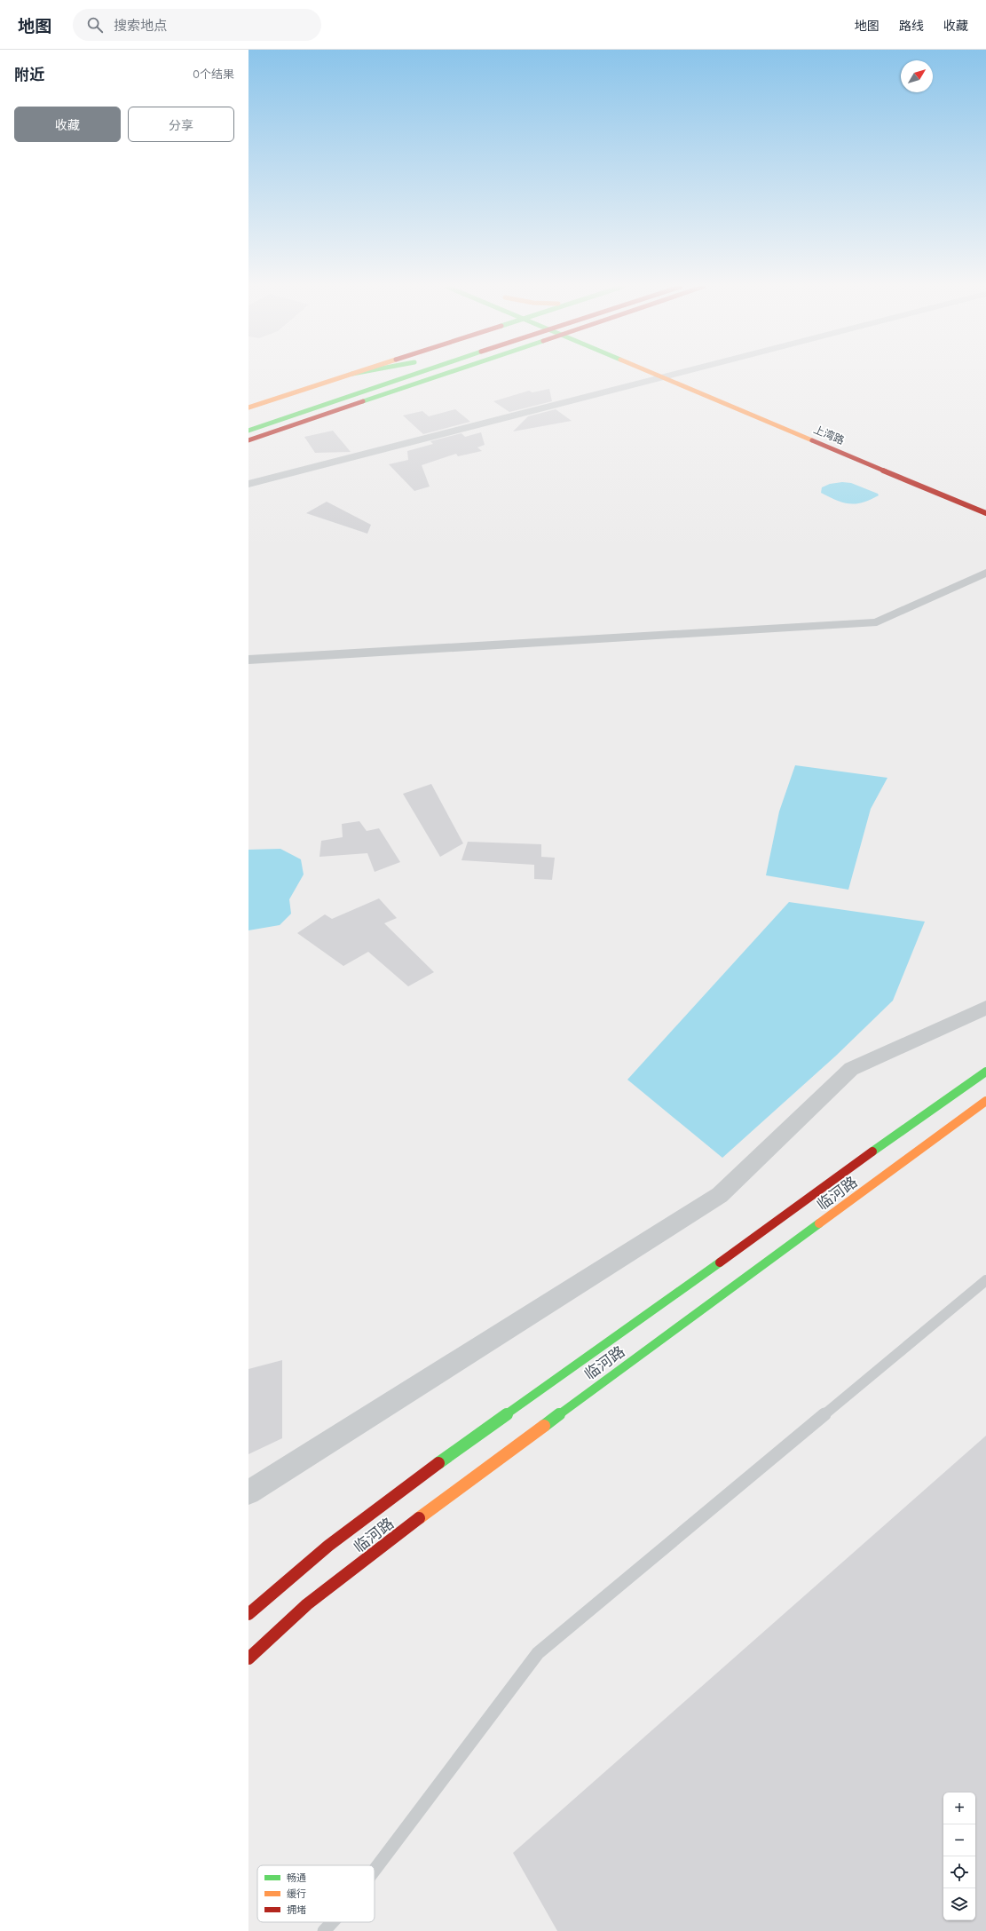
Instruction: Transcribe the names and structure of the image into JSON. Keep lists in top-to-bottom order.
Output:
{
  "streets": {
    "main road": ["上湾路", "临河路"]
  },
  "legend": ["畅通", "缓行", "拥堵"],
  "north": "top right",
  "page": {
    "header": "地图",
    "search": "搜索地点",
    "nav": ["地图", "路线", "收藏"],
    "heading": ["附近", "0个结果"],
    "buttons": ["收藏", "分享"],
    "map_buttons": ["+", "−"]
  }
}
